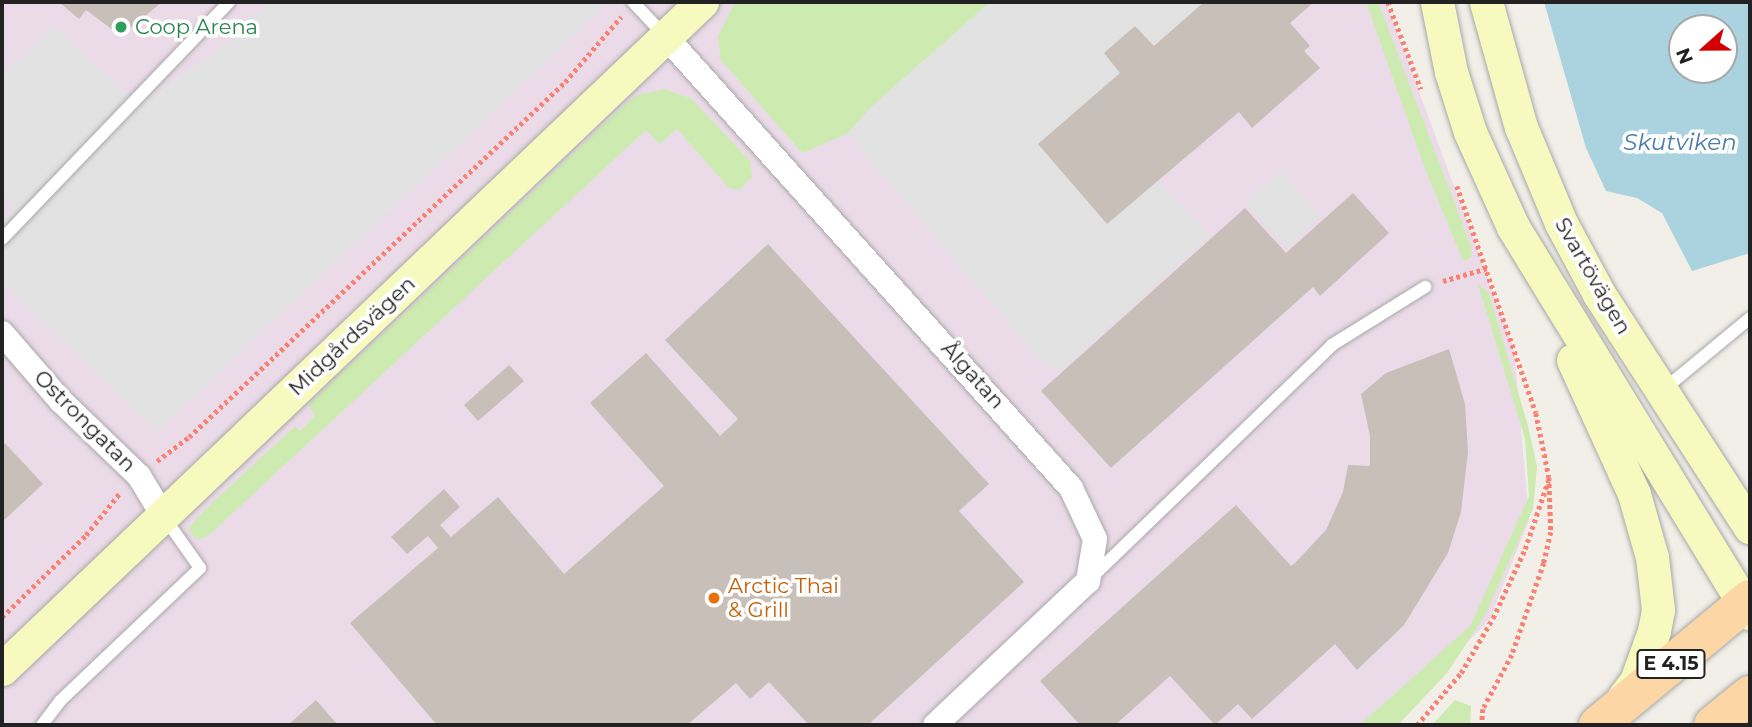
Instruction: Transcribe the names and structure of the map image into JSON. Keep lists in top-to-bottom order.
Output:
{
  "streets": {
    "main road": ["Svartövägen", "Midgårdsvägen", "E 4.15"],
    "street": ["Ålgatan", "Ostrongatan"]
  },
  "crossings": [
    ["Svartövägen", "E 4.15"],
    ["Midgårdsvägen", "Ålgatan"],
    ["Midgårdsvägen", "Ostrongatan"]
  ],
  "water": ["Skutviken"],
  "places": ["Coop Arena", "Arctic Thai & Grill"],
  "north": "left"
}
